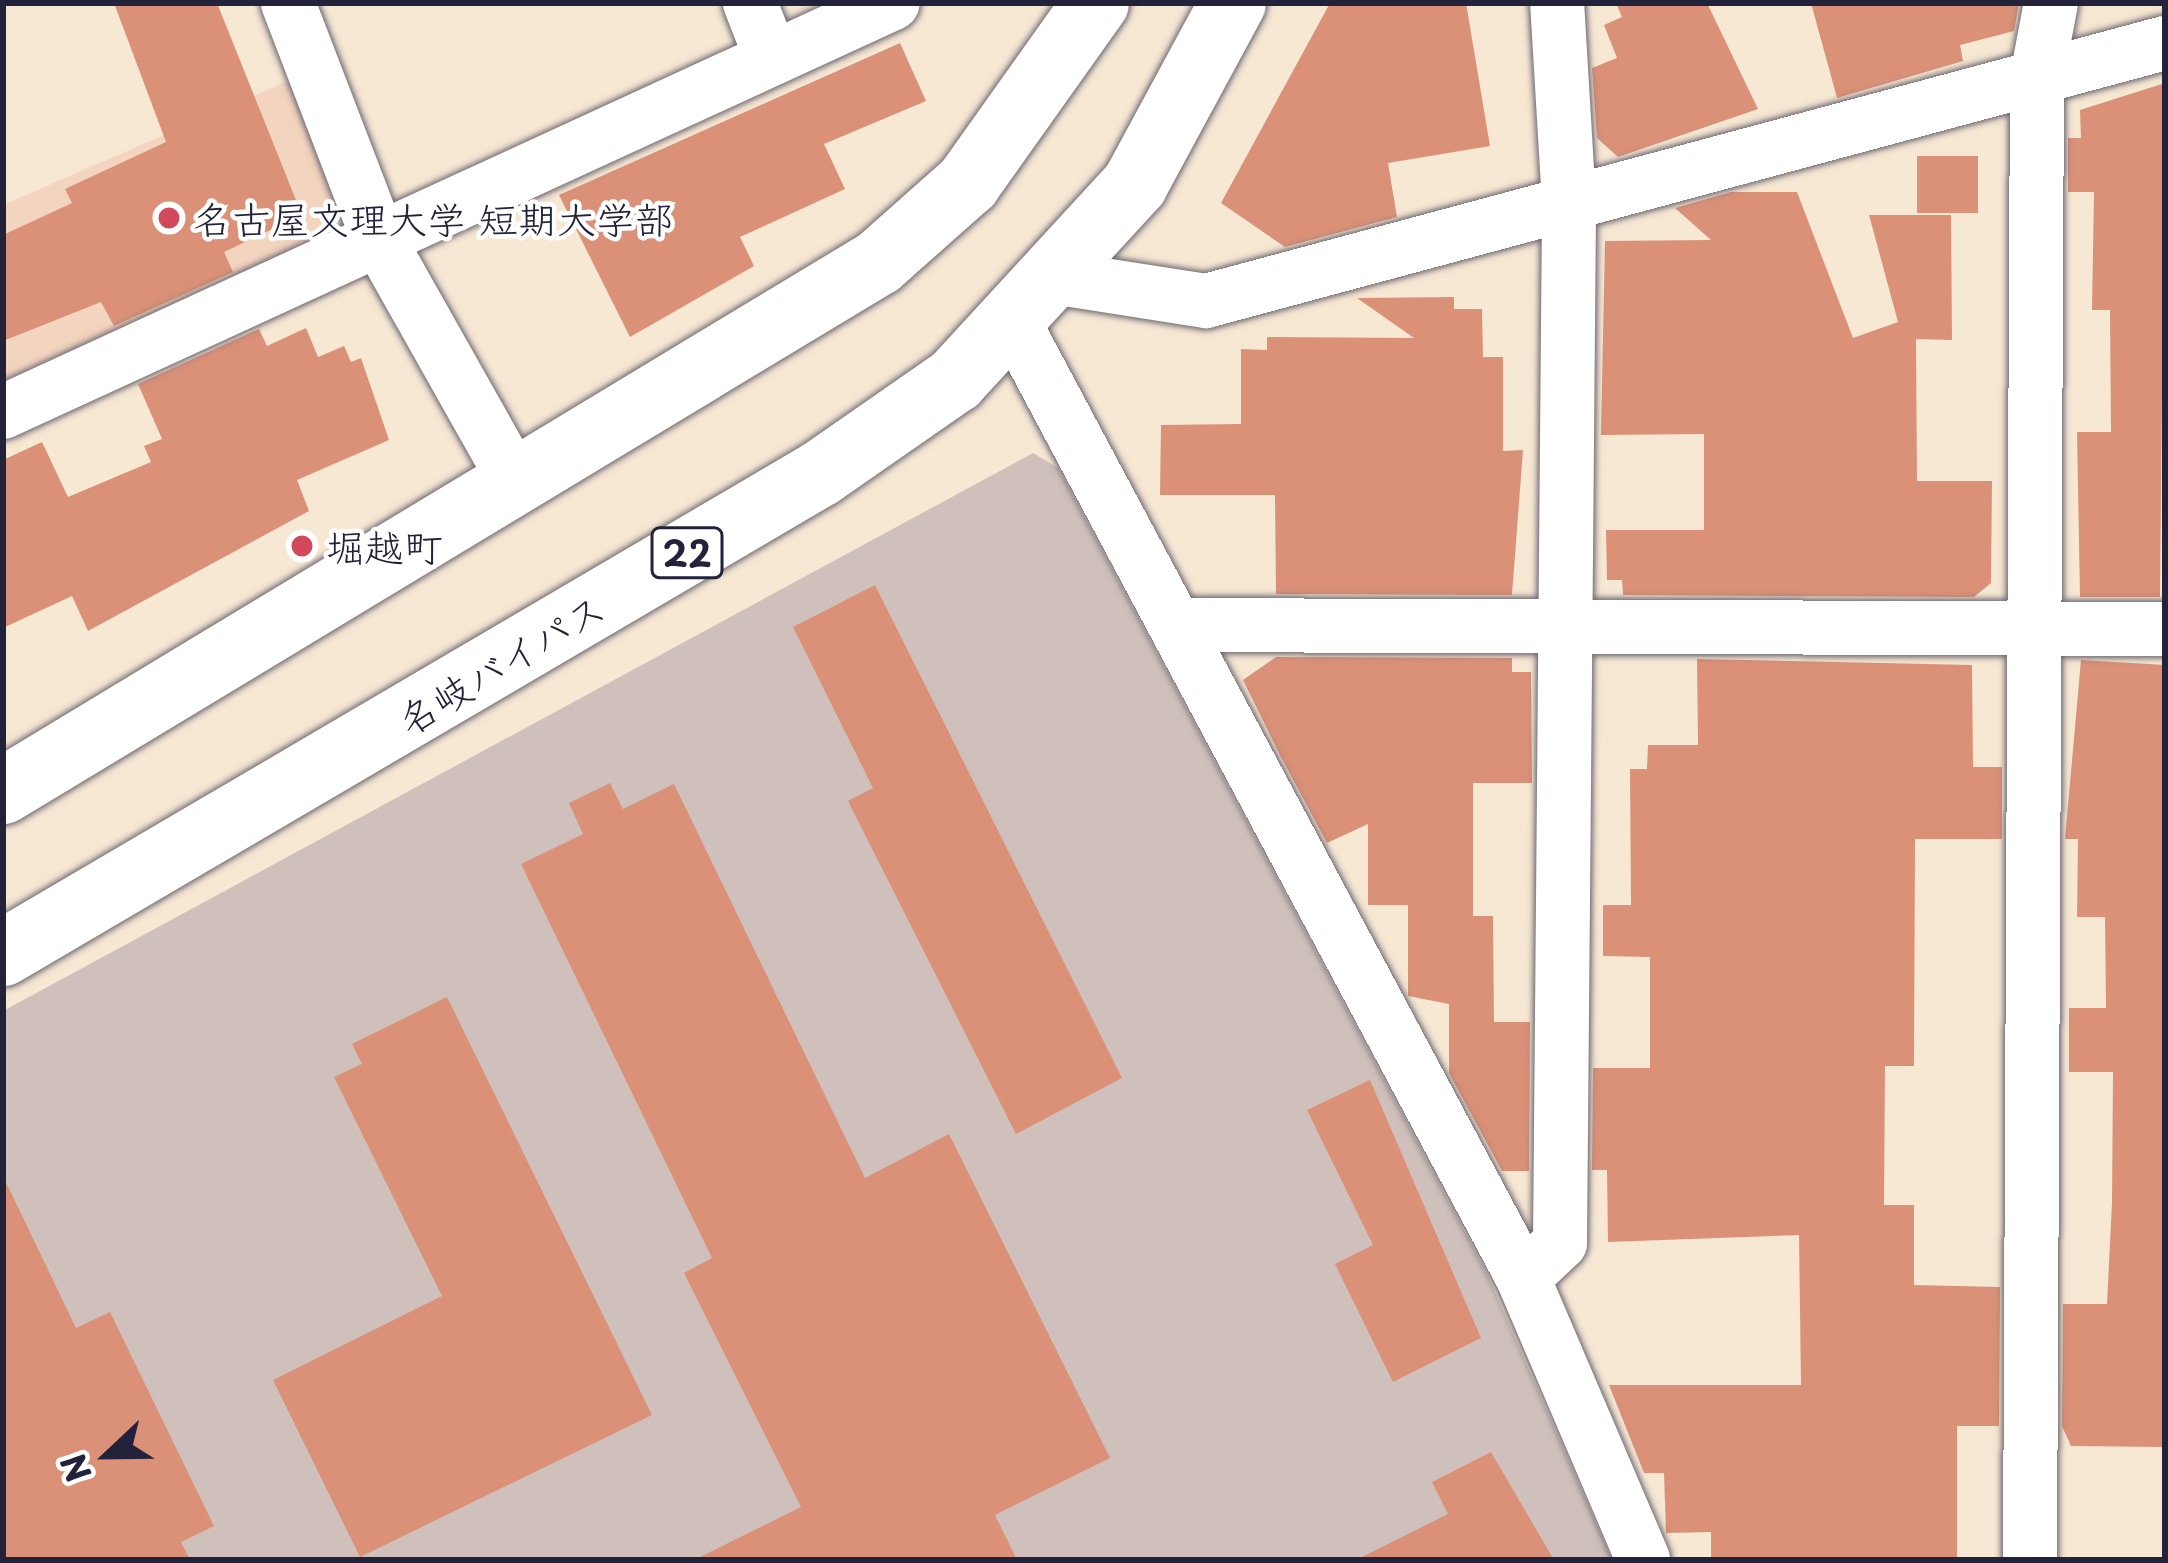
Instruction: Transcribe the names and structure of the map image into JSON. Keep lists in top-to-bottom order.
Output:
{
  "streets": {
    "highway": ["22", "名岐バイパス"]
  },
  "places": ["名古屋文理大学 短期大学部", "堀越町"],
  "north": "left"
}
